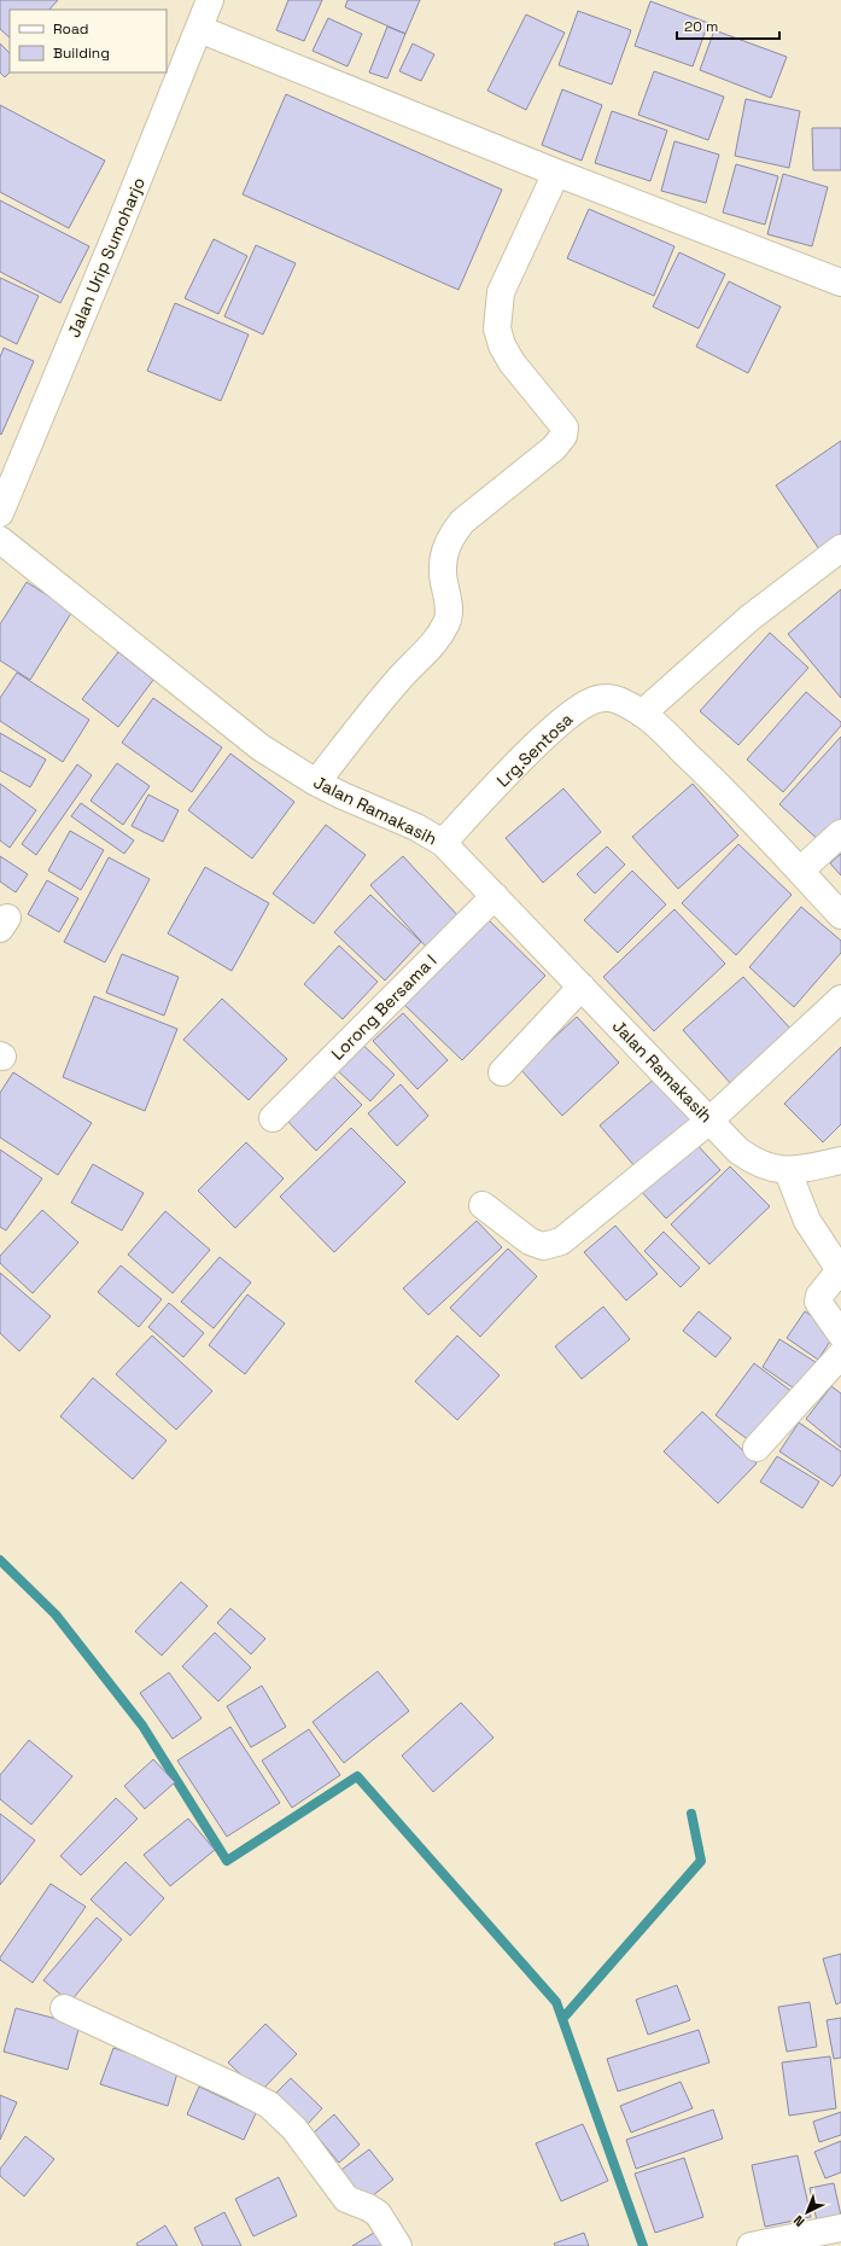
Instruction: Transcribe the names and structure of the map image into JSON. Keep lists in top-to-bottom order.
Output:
{
  "streets": {
    "street": [
      "Jalan Urip Sumoharjo",
      "Lrg.Sentosa",
      "Jalan Ramakasih",
      "Lorong Bersama I"
    ]
  },
  "crossings": [
    ["Lrg.Sentosa", "Jalan Ramakasih"],
    ["Jalan Ramakasih", "Lorong Bersama I"]
  ],
  "legend": ["Road", "Building"],
  "scale_bar": "20 m",
  "north": "bottom left"
}
